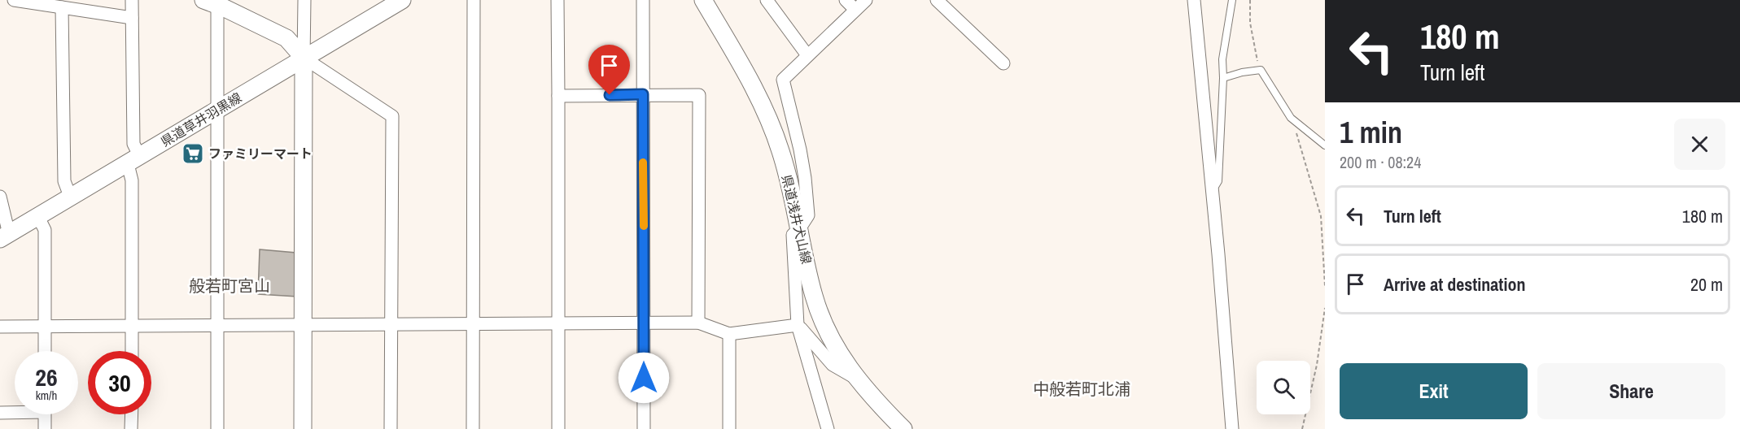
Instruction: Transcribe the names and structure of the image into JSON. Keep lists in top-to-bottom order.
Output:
{
  "streets": {
    "main road": ["県道草井羽黒線", "県道浅井犬山線"]
  },
  "districts": ["般若町宮山", "中般若町北浦"],
  "places": {
    "supermarket": ["ファミリーマート"]
  },
  "page": {
    "turn": ["180 m", "Turn left"],
    "heading": ["1 min", "200 m · 08:24"],
    "list": [
      {
        "name": "Turn left",
        "value": "180 m"
      },
      {
        "name": "Arrive at destination",
        "value": "20 m"
      }
    ],
    "speed": "26 km/h",
    "limit": "30",
    "buttons": ["Exit", "Share"]
  }
}
